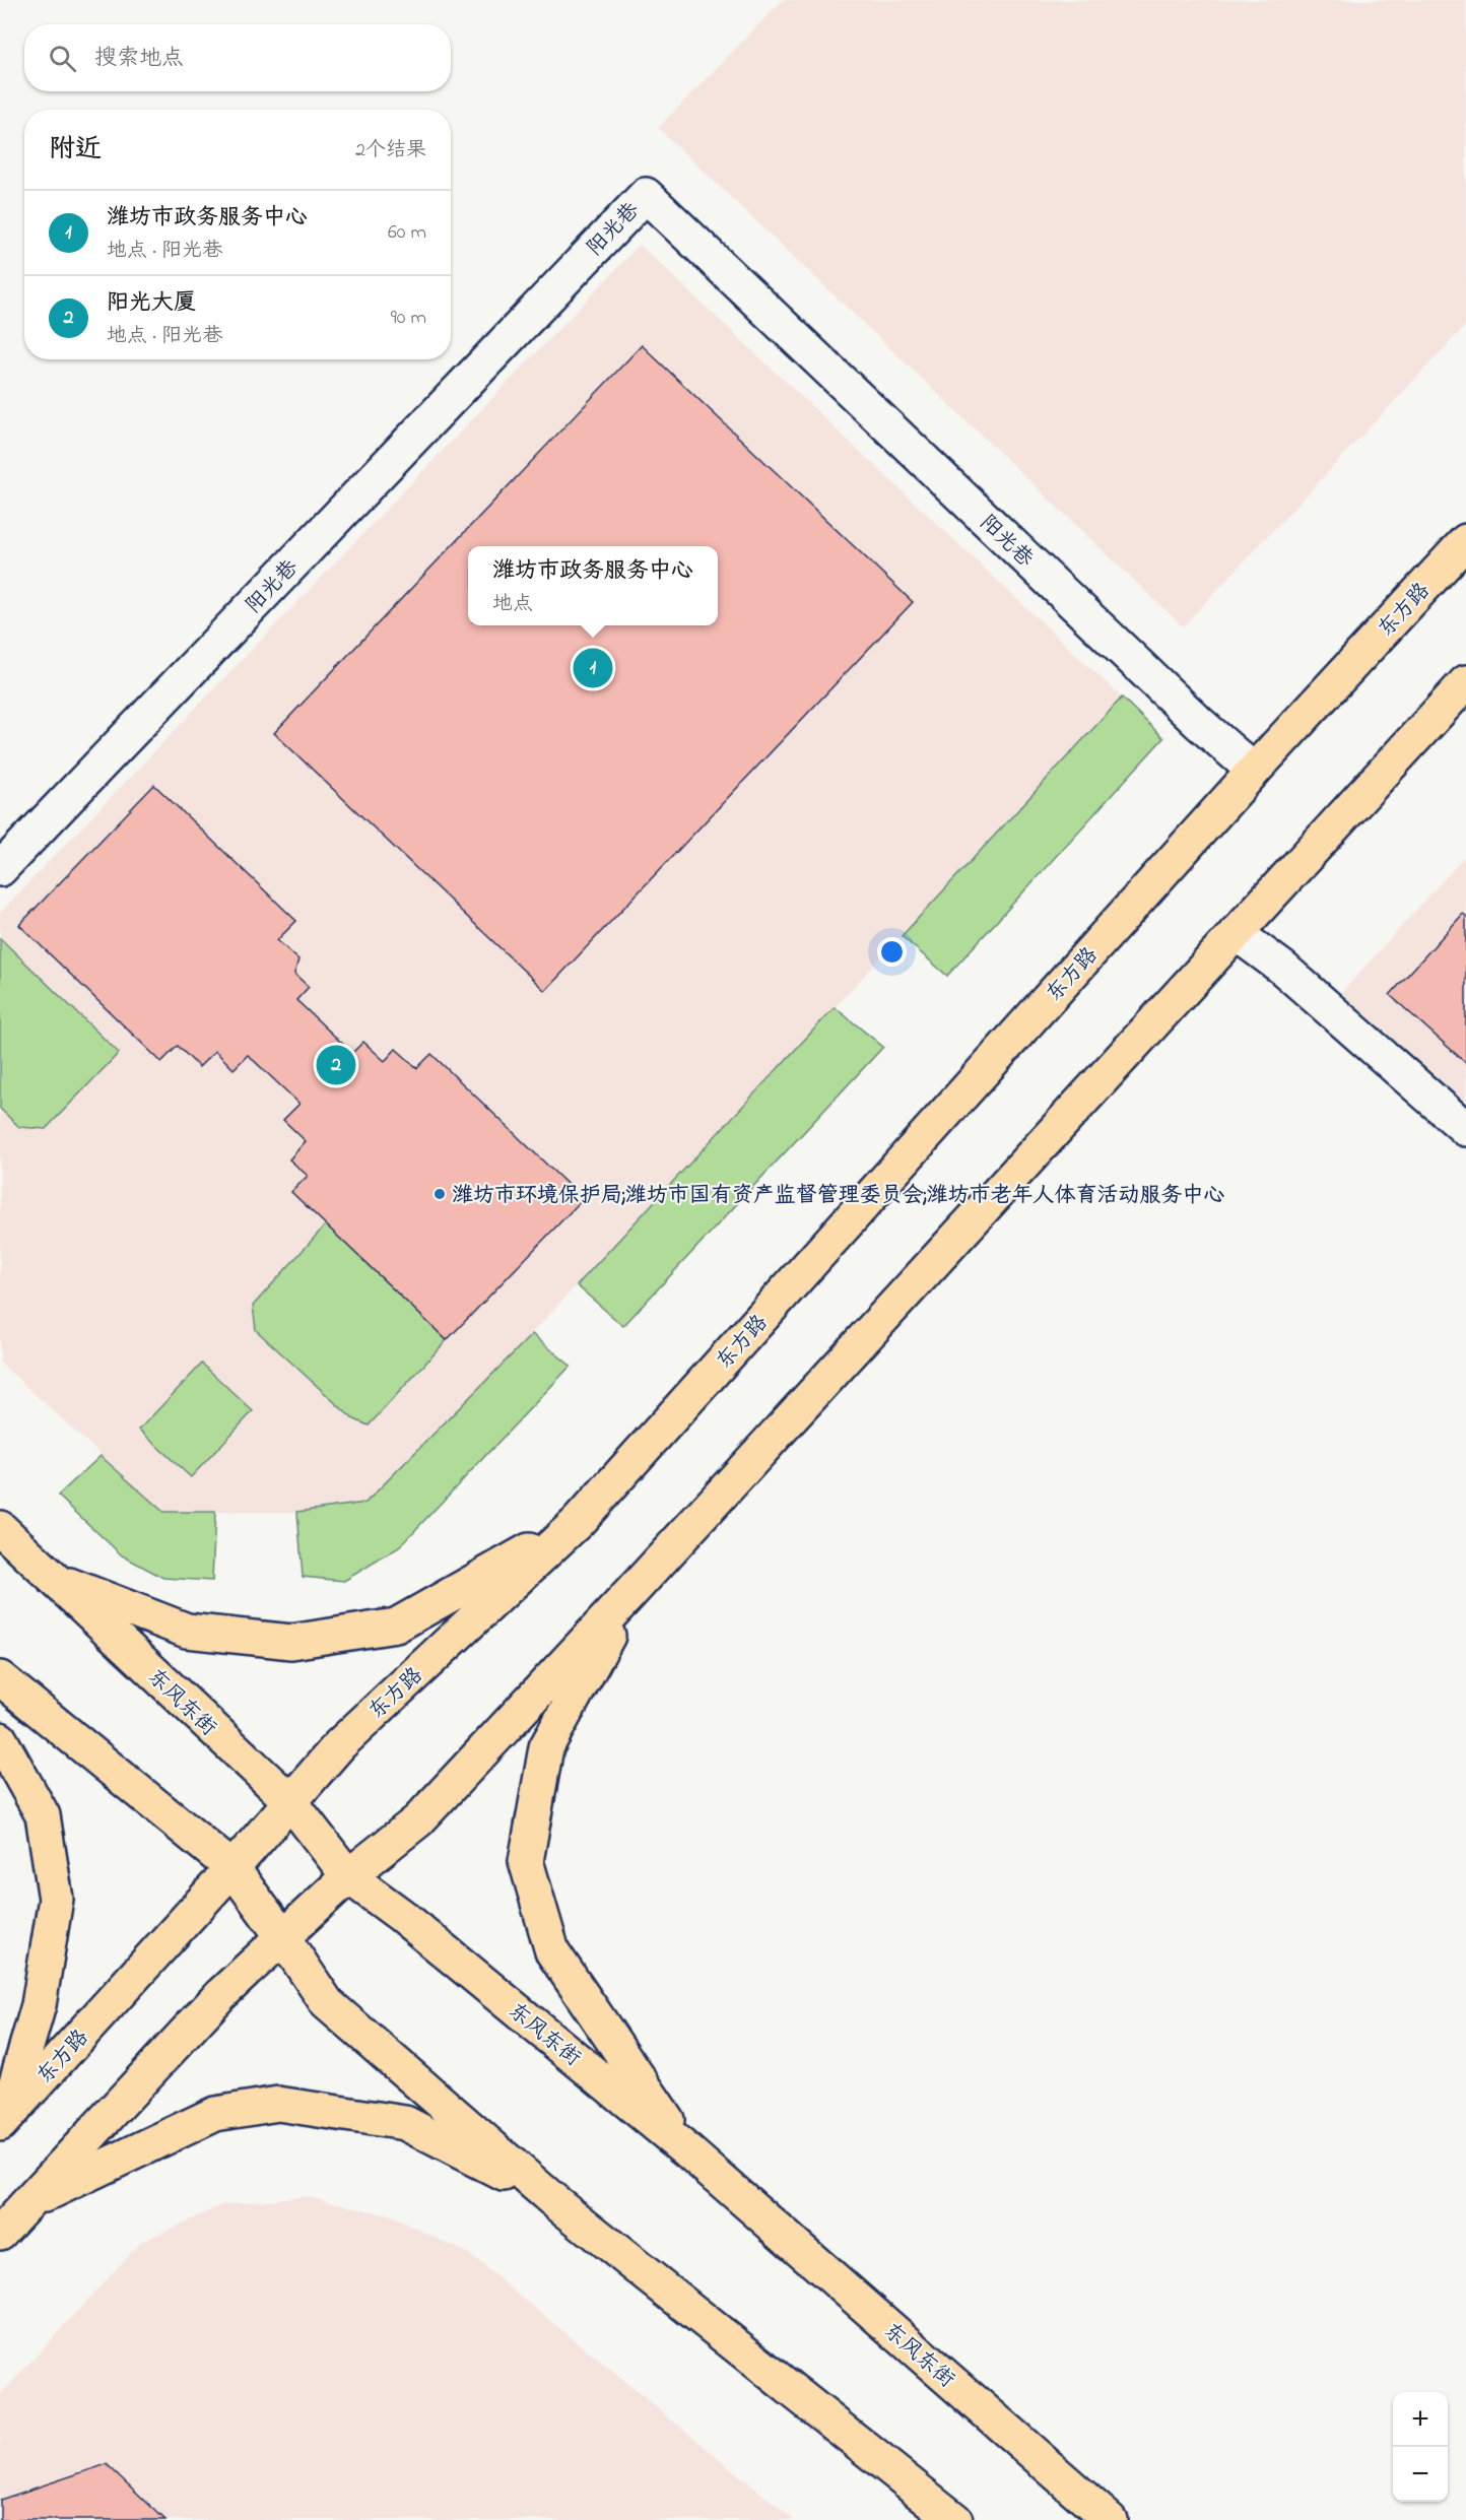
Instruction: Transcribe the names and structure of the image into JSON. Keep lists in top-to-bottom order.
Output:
{
  "streets": {
    "main road": ["东方路", "东风东街"],
    "street": ["阳光巷"]
  },
  "crossings": [
    ["阳光巷", "东方路"],
    ["东方路", "东风东街"]
  ],
  "places": ["潍坊市环境保护局;潍坊市国有资产监督管理委员会;潍坊市老年人体育活动服务中心"],
  "page": {
    "search": "搜索地点",
    "heading": ["附近", "2个结果"],
    "list": [
      {
        "mark": "1",
        "name": "潍坊市政务服务中心",
        "note": "地点 · 阳光巷",
        "value": "60 m"
      },
      {
        "mark": "2",
        "name": "阳光大厦",
        "note": "地点 · 阳光巷",
        "value": "90 m"
      }
    ],
    "popup": ["潍坊市政务服务中心", "地点"],
    "pins": ["1", "2"],
    "map_buttons": ["+", "−"]
  }
}
